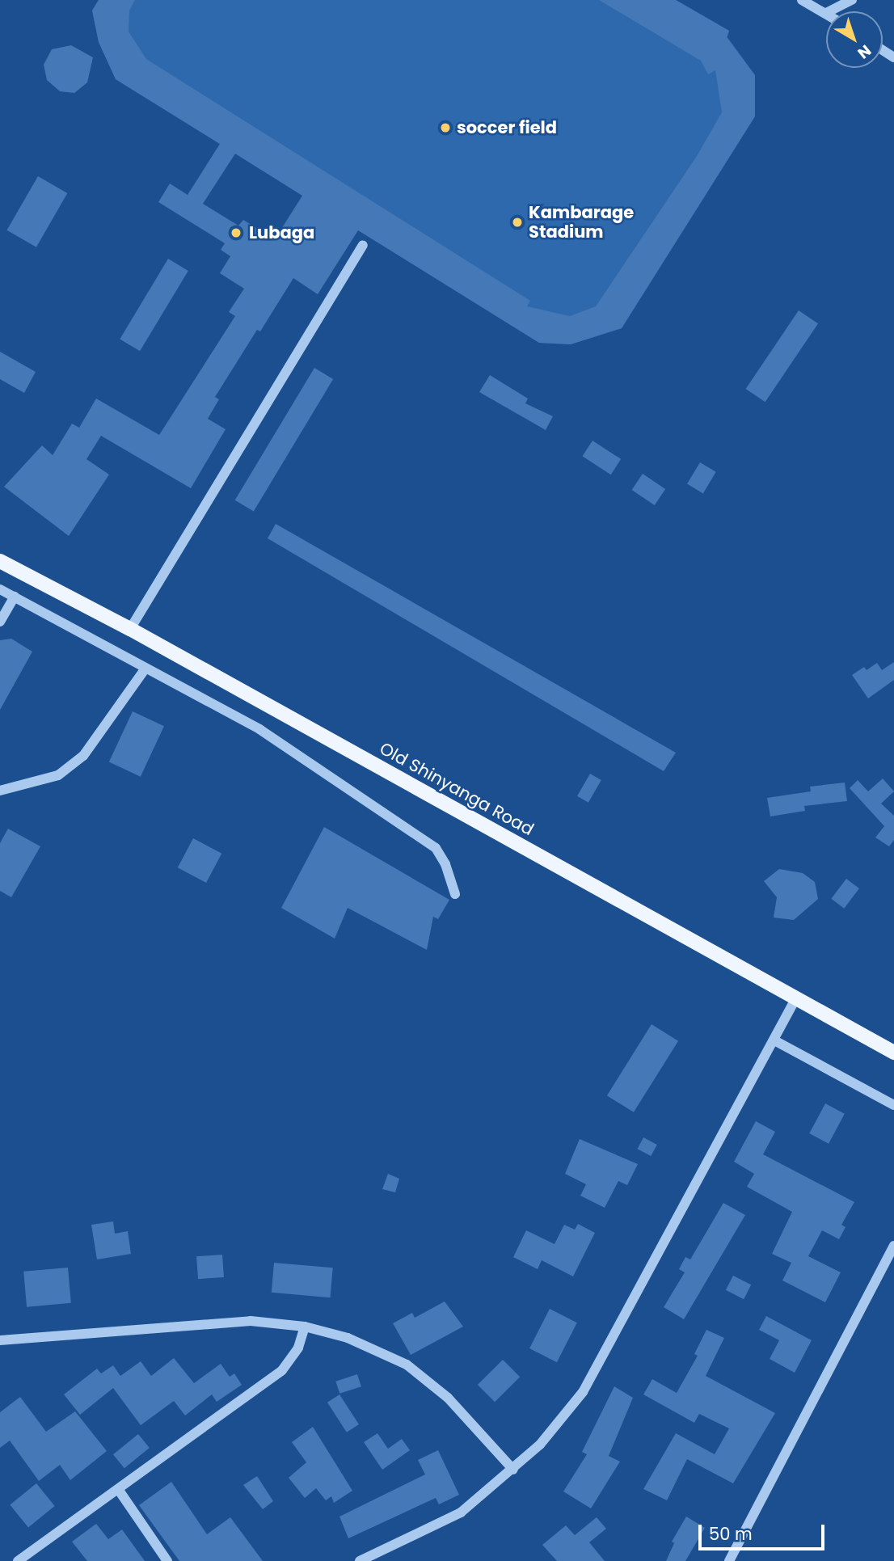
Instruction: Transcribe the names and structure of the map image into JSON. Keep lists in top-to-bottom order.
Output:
{
  "streets": {
    "main road": ["Old Shinyanga Road"]
  },
  "places": ["soccer field", "Kambarage Stadium", "Lubaga"],
  "scale_bar": "50 m",
  "north": "bottom right"
}
